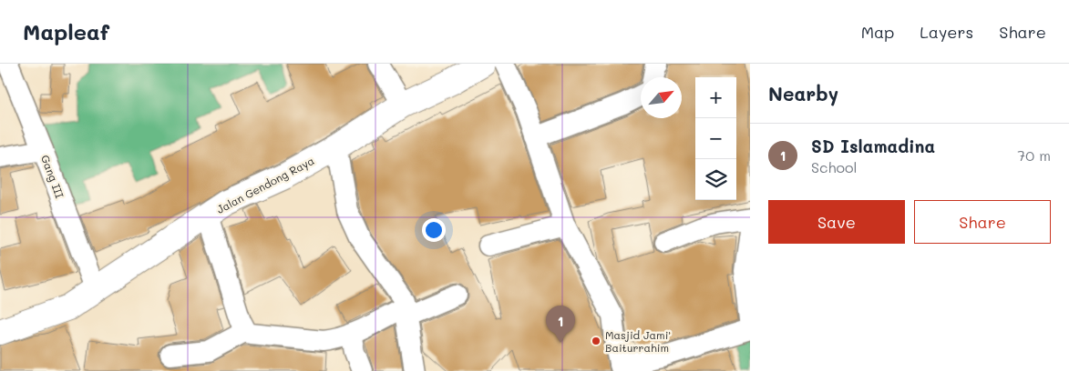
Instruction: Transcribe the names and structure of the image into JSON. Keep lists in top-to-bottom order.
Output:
{
  "streets": {
    "main road": ["Jalan Gendong Raya"],
    "street": ["Gang III"]
  },
  "crossings": [
    ["Gang III", "Jalan Gendong Raya"]
  ],
  "places": ["Masjid Jami' Baiturrahim"],
  "north": "top right",
  "page": {
    "header": "Mapleaf",
    "nav": ["Map", "Layers", "Share"],
    "heading": "Nearby",
    "map_buttons": ["+", "−"],
    "list": [
      {
        "mark": "1",
        "name": "SD Islamadina",
        "note": "School",
        "value": "70 m"
      }
    ],
    "buttons": ["Save", "Share"],
    "pins": "1"
  }
}
